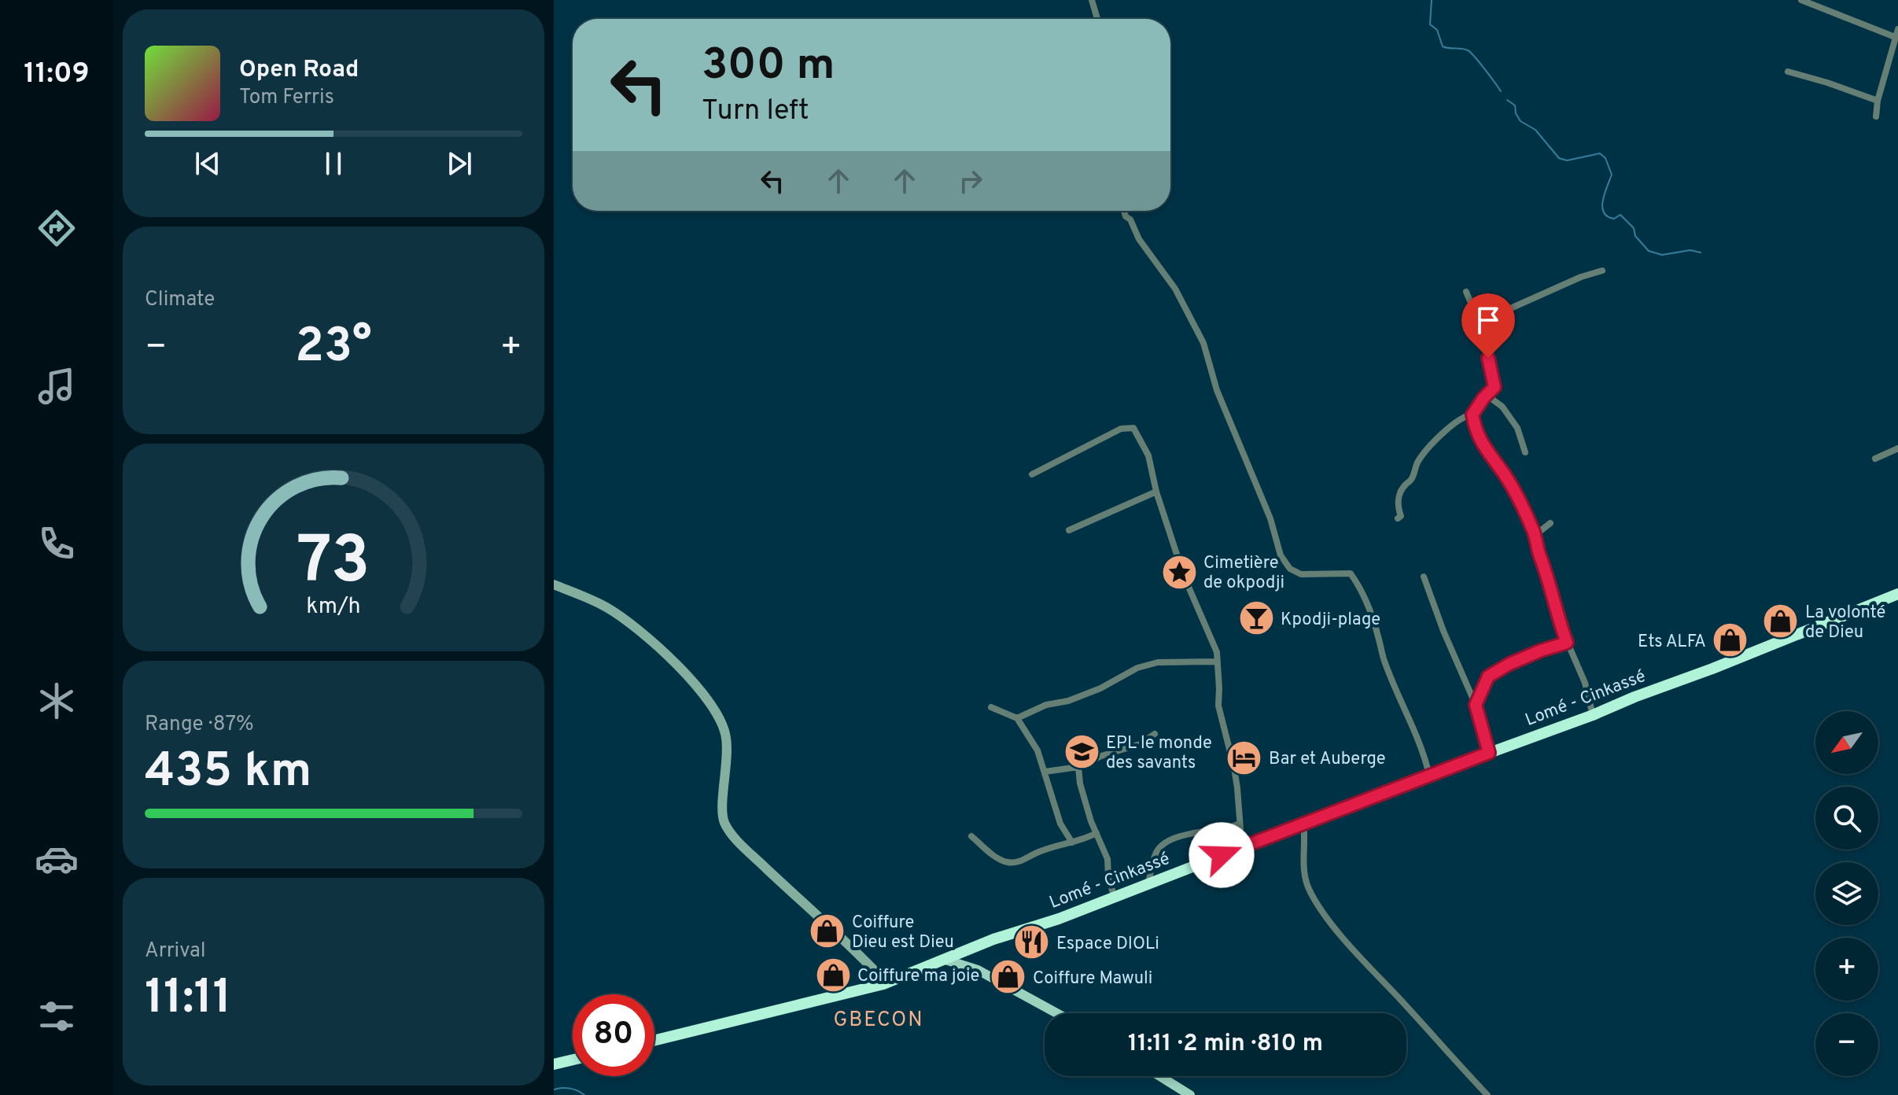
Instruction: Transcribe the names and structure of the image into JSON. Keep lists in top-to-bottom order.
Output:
{
  "streets": {
    "highway": ["Lomé - Cinkassé"]
  },
  "districts": ["GBECON"],
  "places": {
    "place": ["Cimetière de okpodji"],
    "bar": ["Kpodji-plage"],
    "shop": [
      "La volonté de Dieu",
      "Ets ALFA",
      "Coiffure Dieu est Dieu",
      "Coiffure ma joie",
      "Coiffure Mawuli"
    ],
    "school or university": ["EPL le monde des savants"],
    "hotel": ["Bar et Auberge"],
    "restaurant": ["Espace DIOLi"]
  },
  "north": "bottom left",
  "page": {
    "tabs": "11:09",
    "turn": ["300 m", "Turn left"],
    "song": ["Open Road", "Tom Ferris"],
    "tile": [
      "Climate",
      ["Range · 87%", "435 km"],
      ["Arrival", "11:11"]
    ],
    "heat": ["−", "23°", "+"],
    "map_buttons": ["+", "−"],
    "limit": "80",
    "trip": "11:11 · 2 min · 810 m",
    "gauge": ["73", "km/h"]
  }
}
